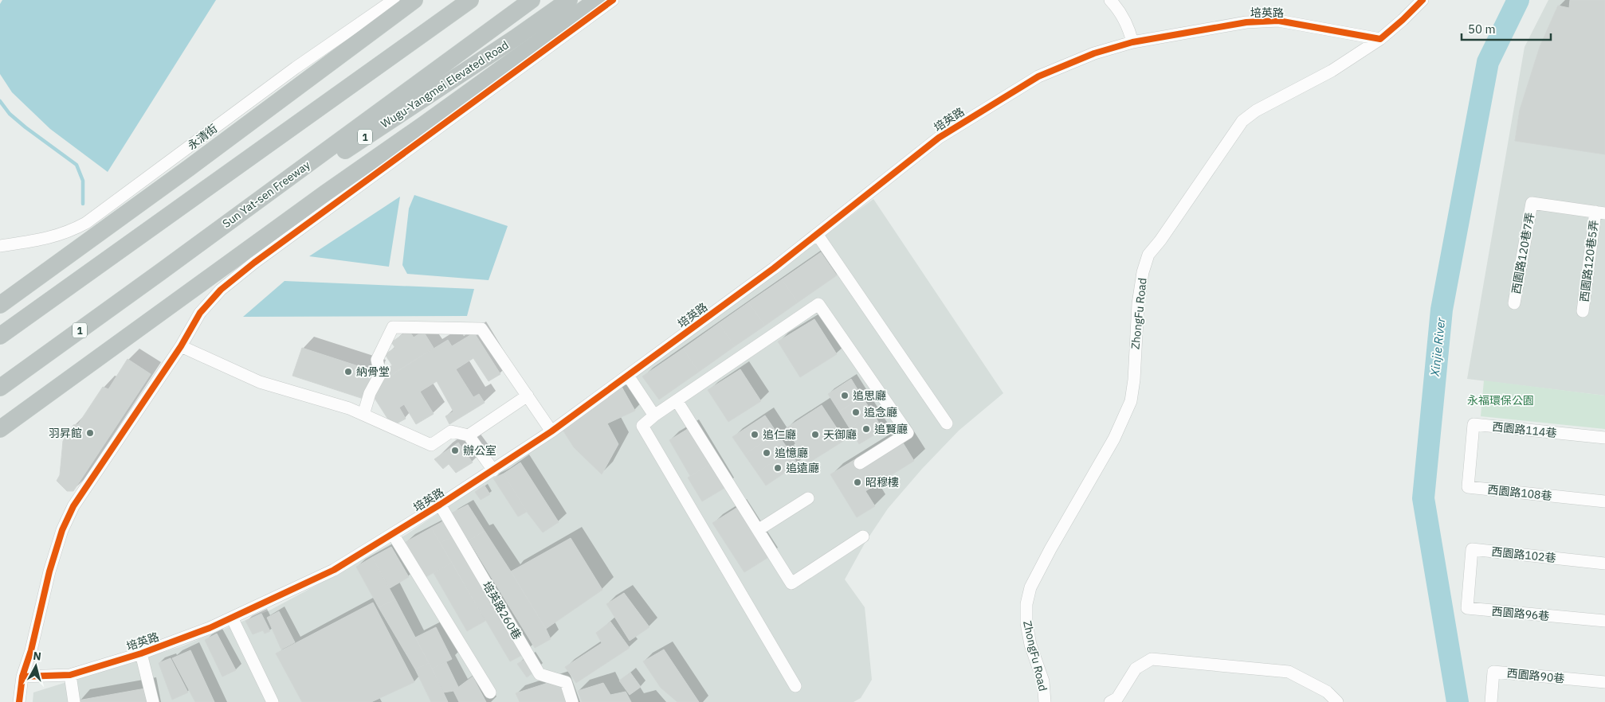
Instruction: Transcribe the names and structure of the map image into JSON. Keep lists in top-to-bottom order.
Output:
{
  "streets": {
    "highway": ["Wugu-Yangmei Elevated Road", "1", "Sun Yat-sen Freeway"],
    "street": [
      "培英路",
      "永清街",
      "西園路120巷7弄",
      "西園路120巷5弄",
      "ZhongFu Road",
      "西園路114巷",
      "西園路108巷",
      "西園路102巷",
      "培英路260巷",
      "西園路96巷",
      "西園路90巷"
    ]
  },
  "crossings": [
    ["培英路", "ZhongFu Road"],
    ["培英路", "培英路260巷"],
    ["Wugu-Yangmei Elevated Road", "Sun Yat-sen Freeway"],
    ["西園路120巷7弄", "西園路120巷5弄"],
    ["西園路114巷", "西園路108巷"],
    ["西園路102巷", "西園路96巷"]
  ],
  "water": ["Xinjie River"],
  "parks": ["永福環保公園"],
  "places": [
    "納骨堂",
    "追思廳",
    "追念廳",
    "追賢廳",
    "羽昇館",
    "追仁廳",
    "天御廳",
    "辦公室",
    "追憶廳",
    "追遠廳",
    "昭穆樓"
  ],
  "scale_bar": "50 m",
  "north": "top"
}
